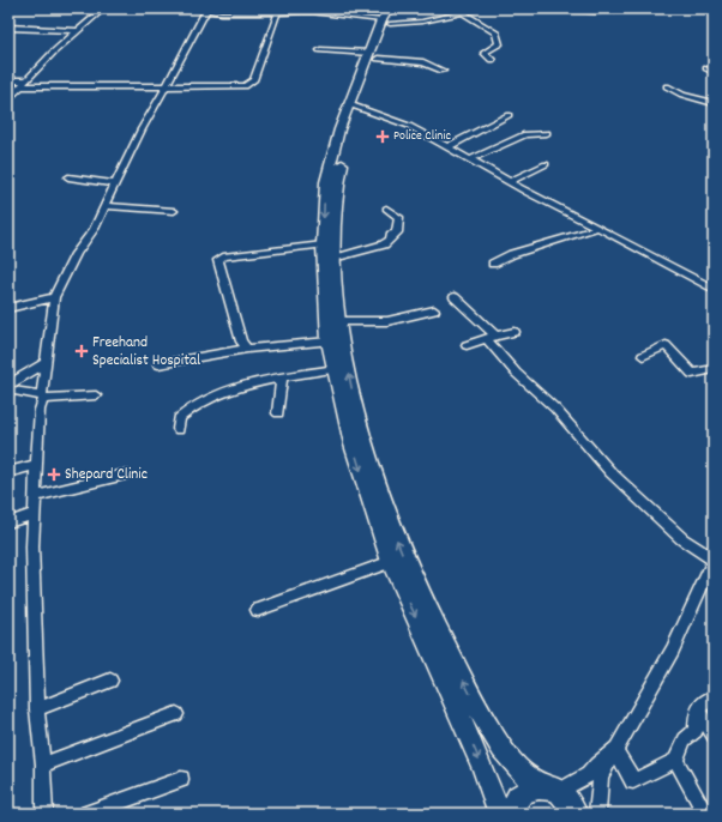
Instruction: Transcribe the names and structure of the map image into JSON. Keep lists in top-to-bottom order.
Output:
{
  "places": {
    "health": ["Police Clinic", "Freehand Specialist Hospital", "Shepard Clinic"]
  }
}
